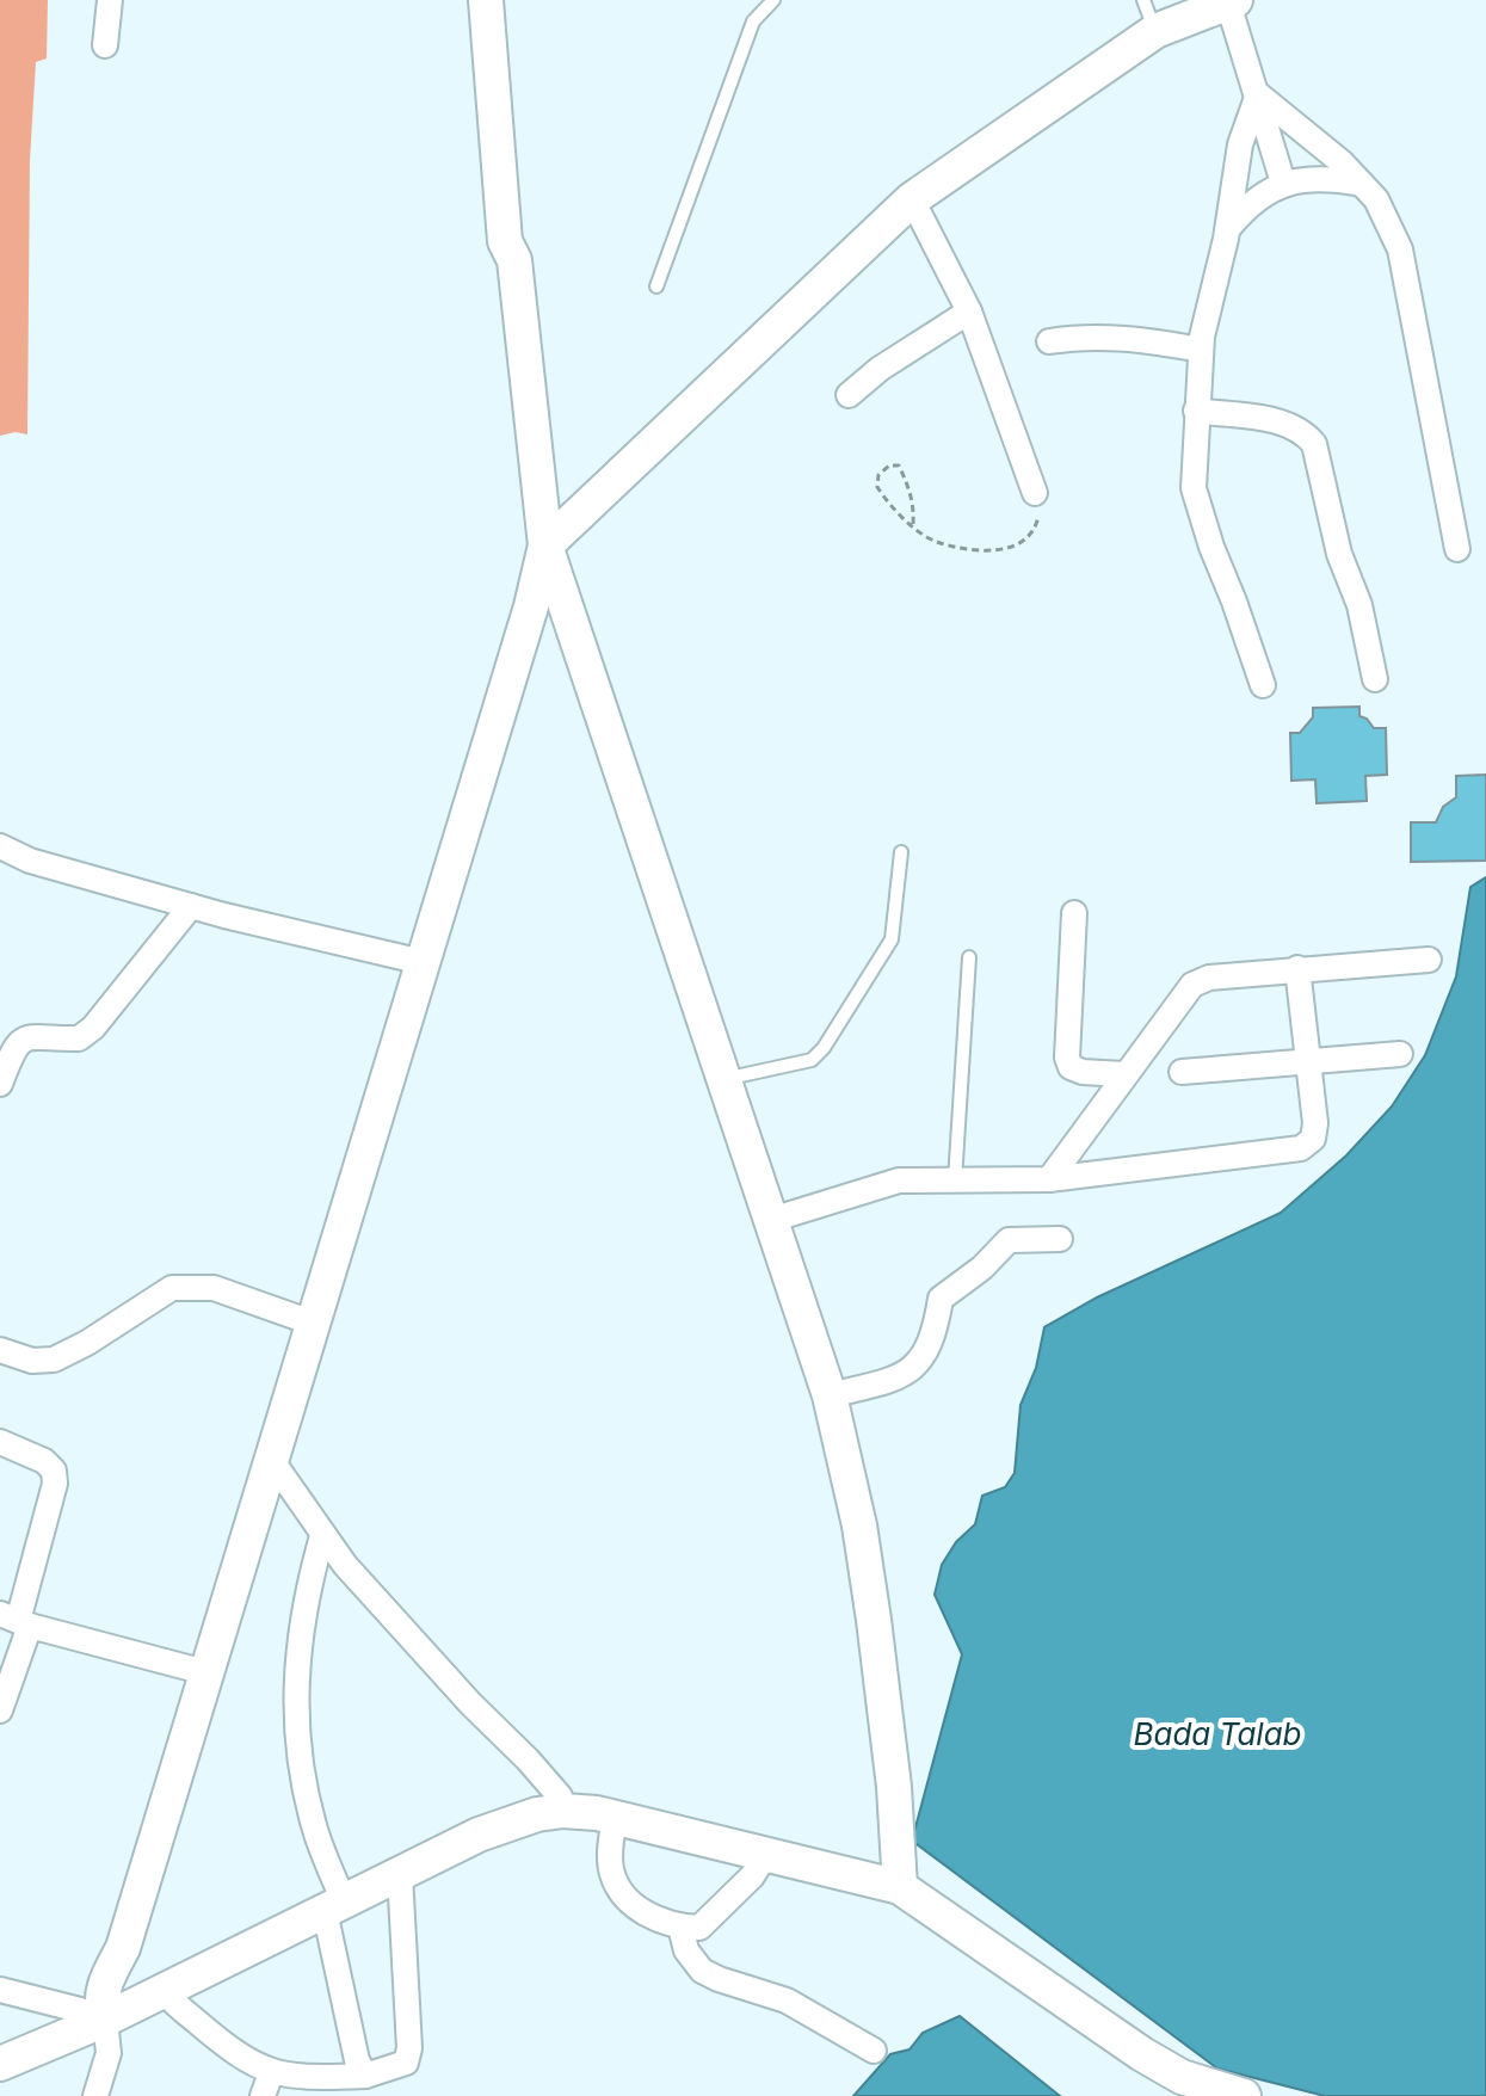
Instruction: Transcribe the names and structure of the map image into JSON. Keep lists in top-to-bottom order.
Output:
{
  "water": ["Bada Talab"]
}
